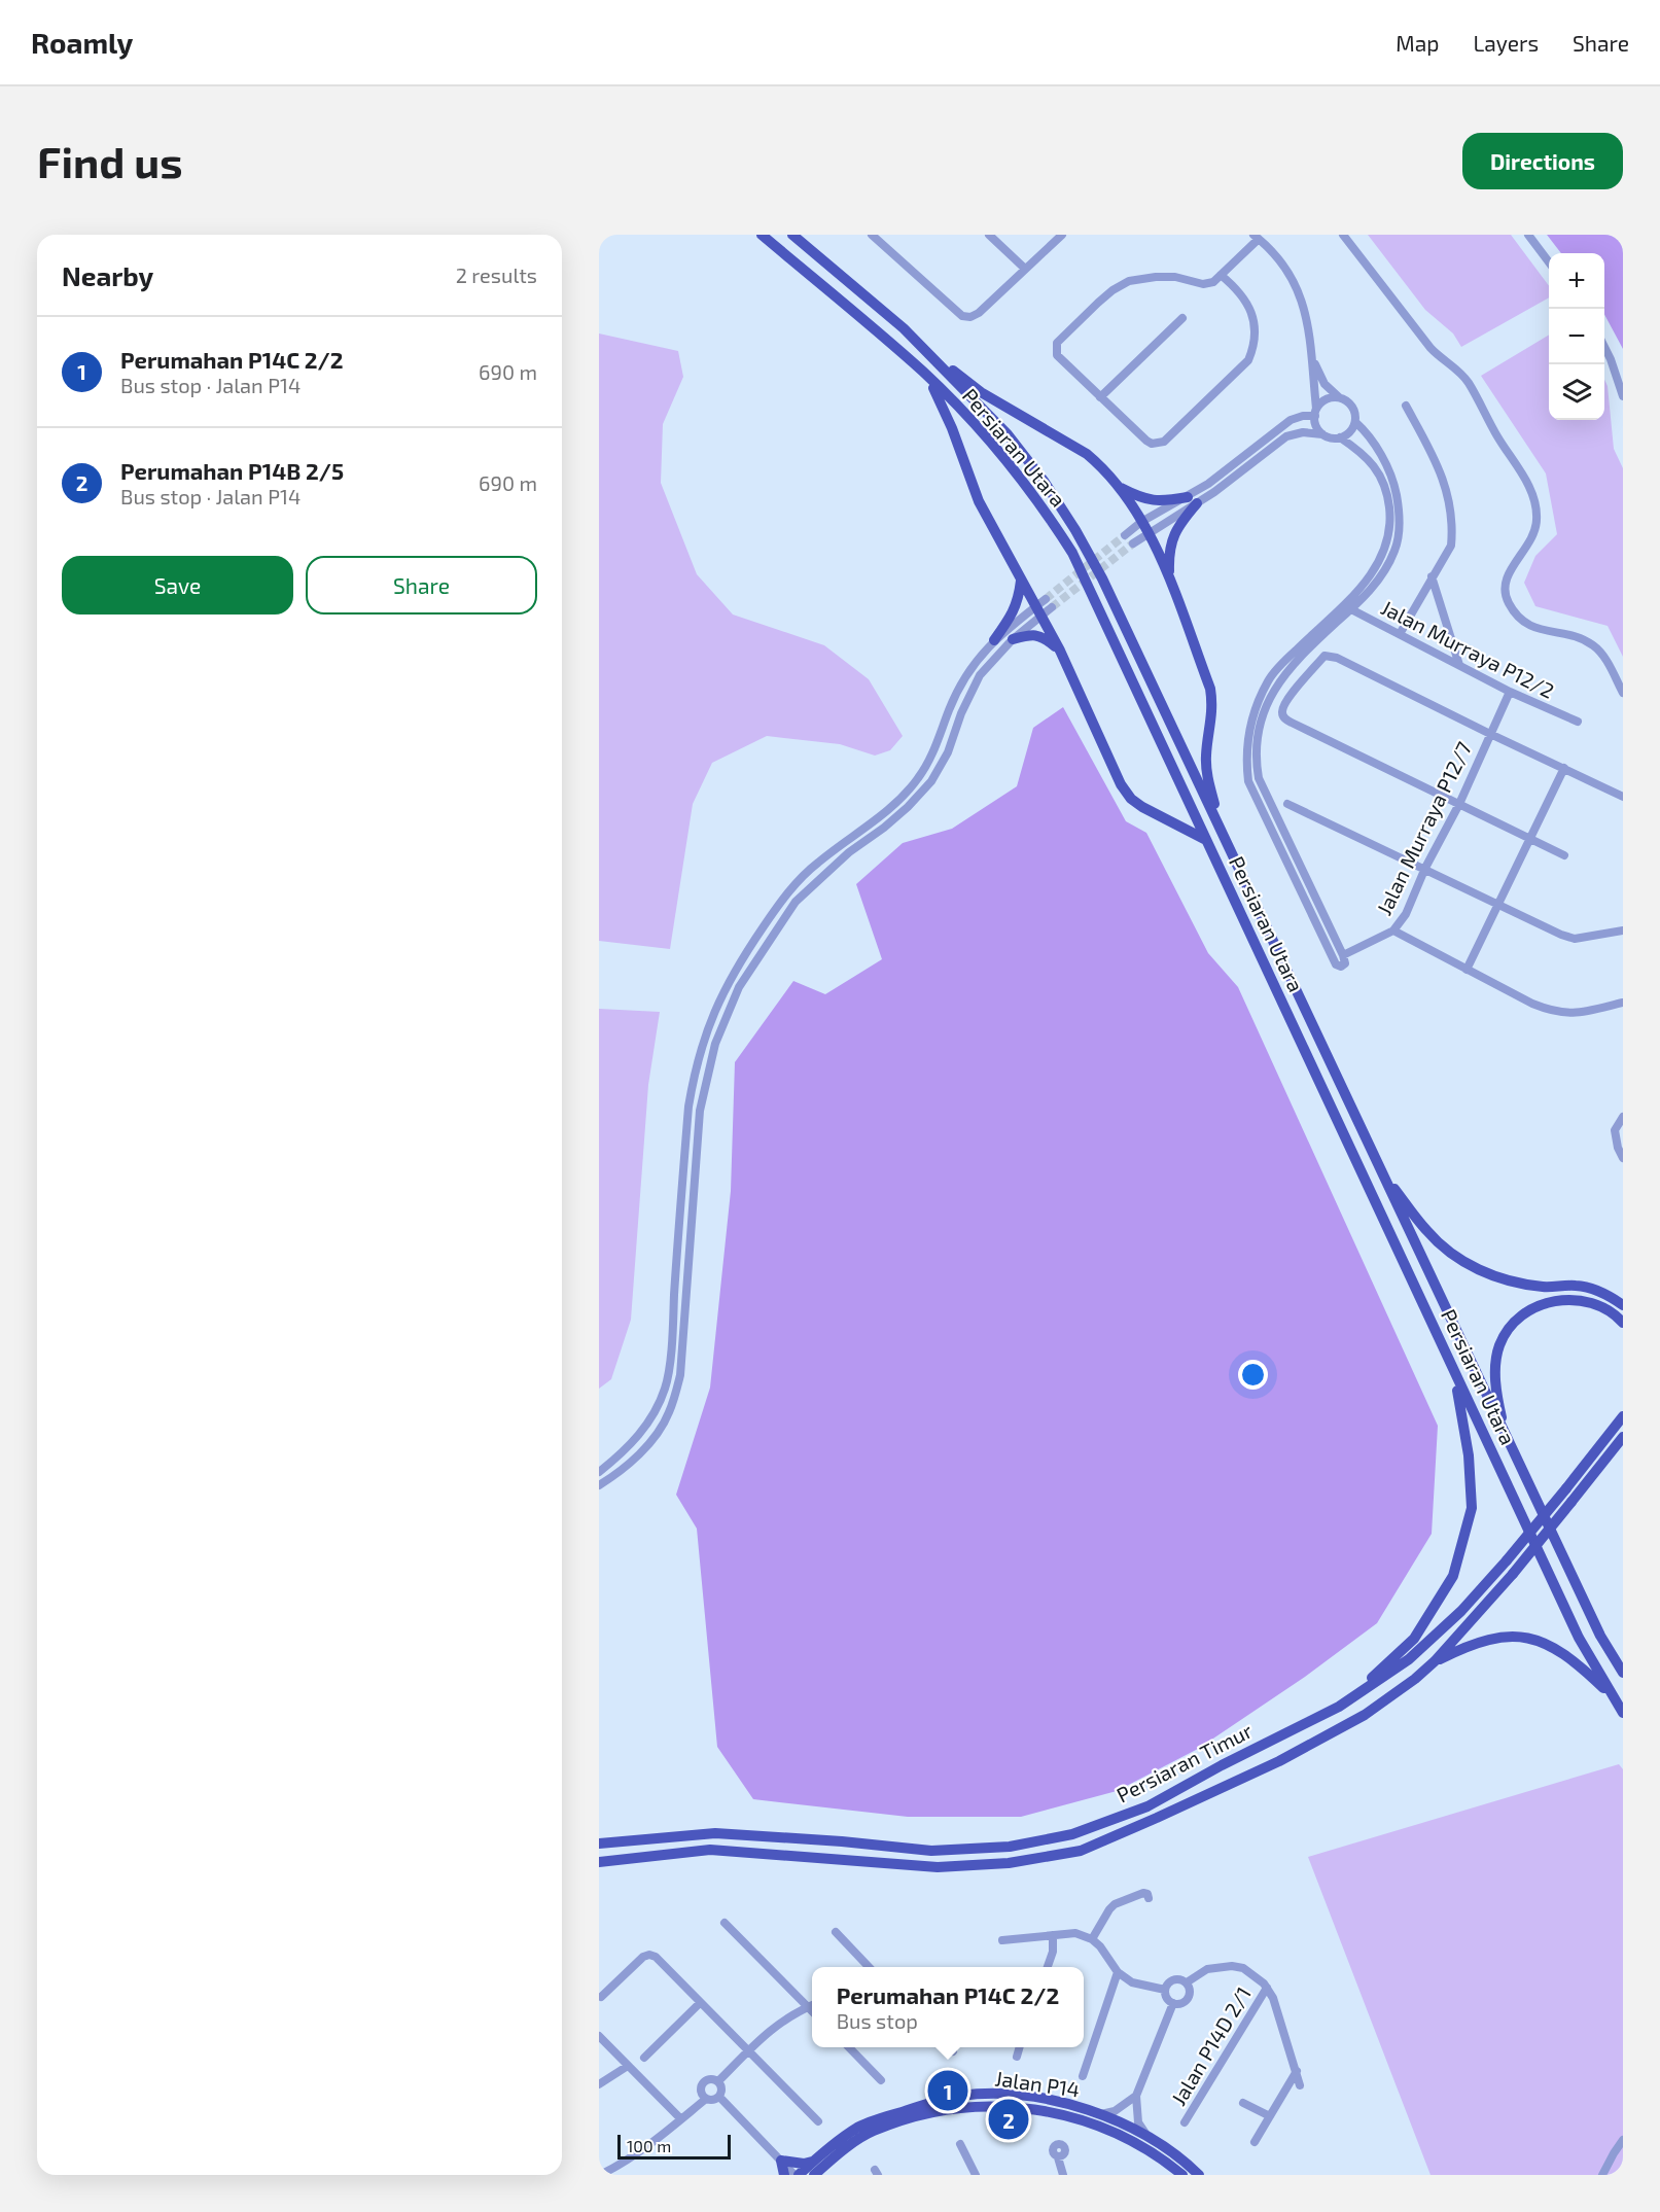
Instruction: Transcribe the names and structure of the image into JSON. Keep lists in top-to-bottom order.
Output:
{
  "streets": {
    "main road": ["Persiaran Utara", "Persiaran Timur", "Jalan P14"],
    "street": ["Jalan Murraya P12/2", "Jalan Murraya P12/7", "Jalan P14D 2/1"]
  },
  "crossings": [
    ["Jalan Murraya P12/2", "Jalan Murraya P12/7"]
  ],
  "scale_bar": "100 m",
  "page": {
    "header": "Roamly",
    "nav": ["Map", "Layers", "Share"],
    "buttons": [
      "Directions",
      ["Save", "Share"]
    ],
    "title": "Find us",
    "heading": ["Nearby", "2 results"],
    "map_buttons": ["+", "−"],
    "list": [
      {
        "mark": "1",
        "name": "Perumahan P14C 2/2",
        "note": "Bus stop · Jalan P14",
        "value": "690 m"
      },
      {
        "mark": "2",
        "name": "Perumahan P14B 2/5",
        "note": "Bus stop · Jalan P14",
        "value": "690 m"
      }
    ],
    "popup": ["Perumahan P14C 2/2", "Bus stop"],
    "pins": ["1", "2"],
    "scale": "100 m"
  }
}
